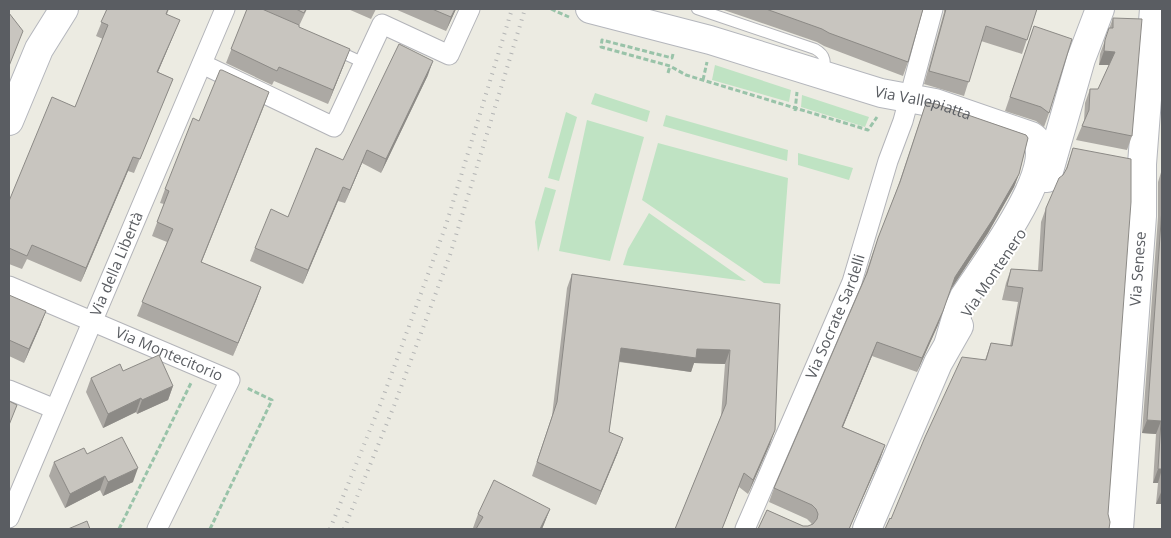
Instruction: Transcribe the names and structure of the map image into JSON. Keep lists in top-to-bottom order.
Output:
{
  "streets": {
    "main road": ["Via Vallepiatta", "Via Senese", "Via Montenero"],
    "street": ["Via della Libertà", "Via Socrate Sardelli", "Via Montecitorio"]
  },
  "crossings": [
    ["Via Vallepiatta", "Via Montenero"],
    ["Via Vallepiatta", "Via Socrate Sardelli"],
    ["Via della Libertà", "Via Montecitorio"]
  ]
}
